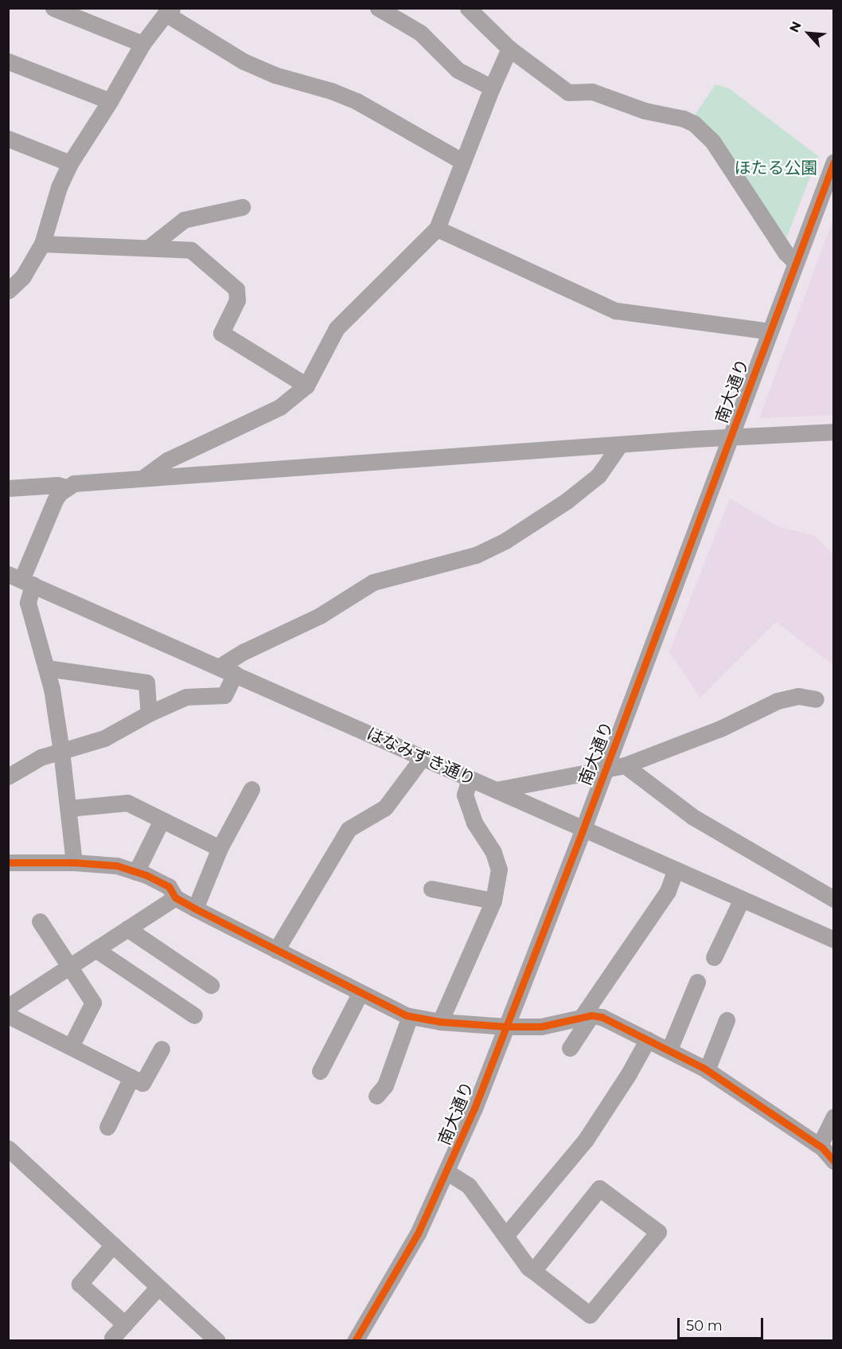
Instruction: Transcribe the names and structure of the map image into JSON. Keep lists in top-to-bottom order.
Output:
{
  "streets": {
    "street": ["南大通り", "はなみずき通り"]
  },
  "crossings": [
    ["南大通り", "はなみずき通り"]
  ],
  "parks": ["ほたる公園"],
  "scale_bar": "50 m",
  "north": "top left"
}
